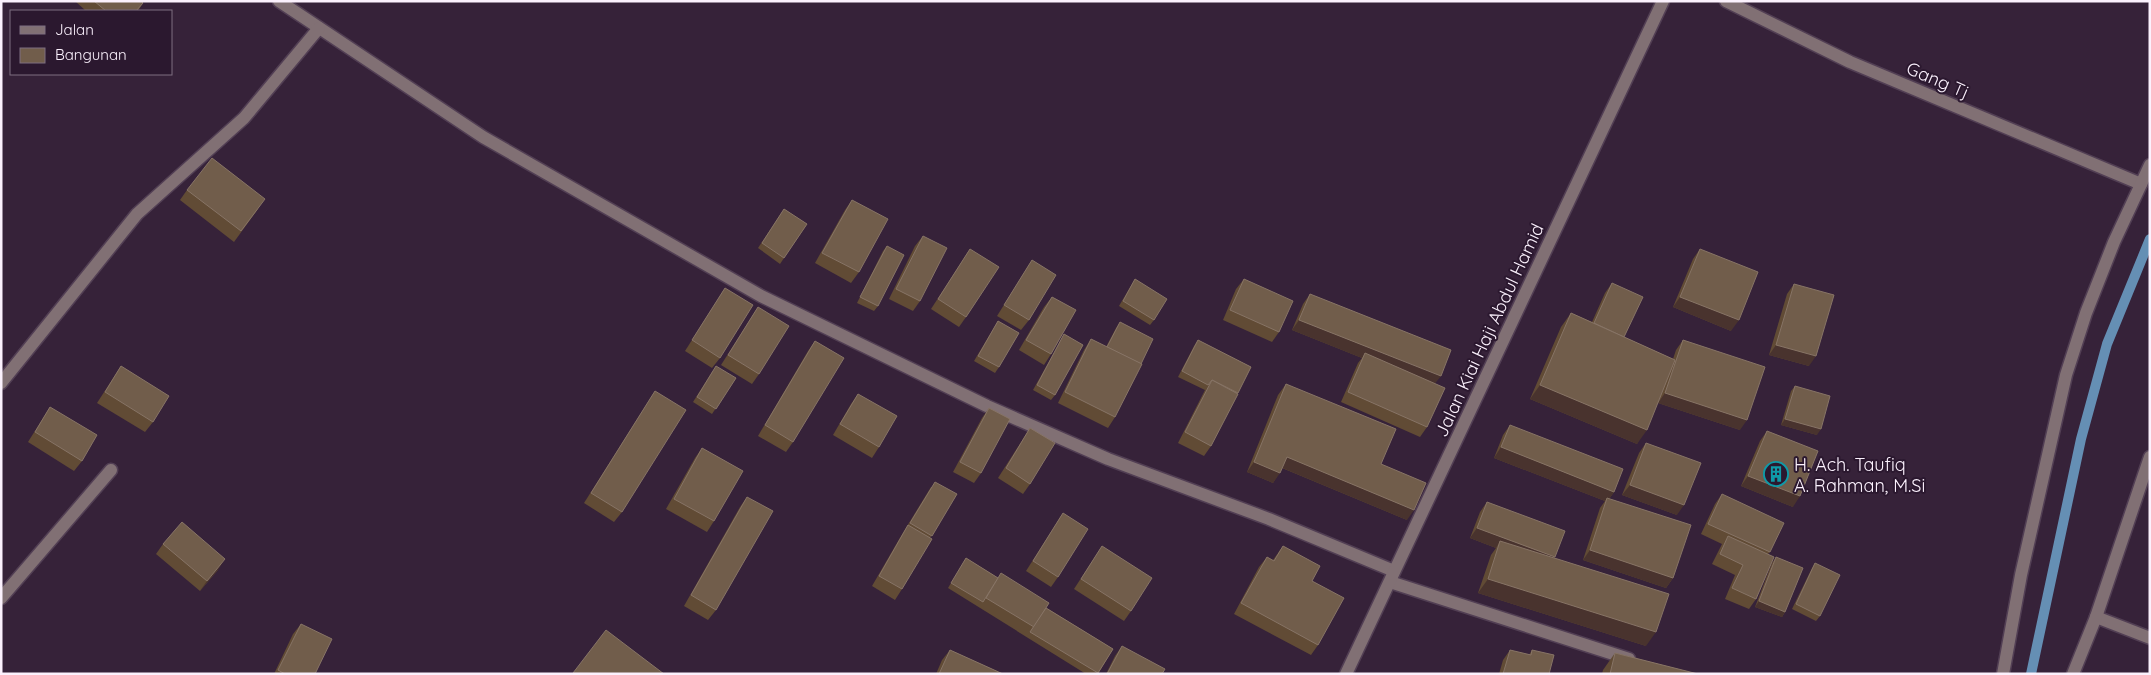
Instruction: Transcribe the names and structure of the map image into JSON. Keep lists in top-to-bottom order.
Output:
{
  "streets": {
    "street": ["Gang Tj", "Jalan Kiai Haji Abdul Hamid"]
  },
  "places": {
    "building": ["H. Ach. Taufiq A. Rahman, M.Si"]
  },
  "legend": ["Jalan", "Bangunan"]
}
